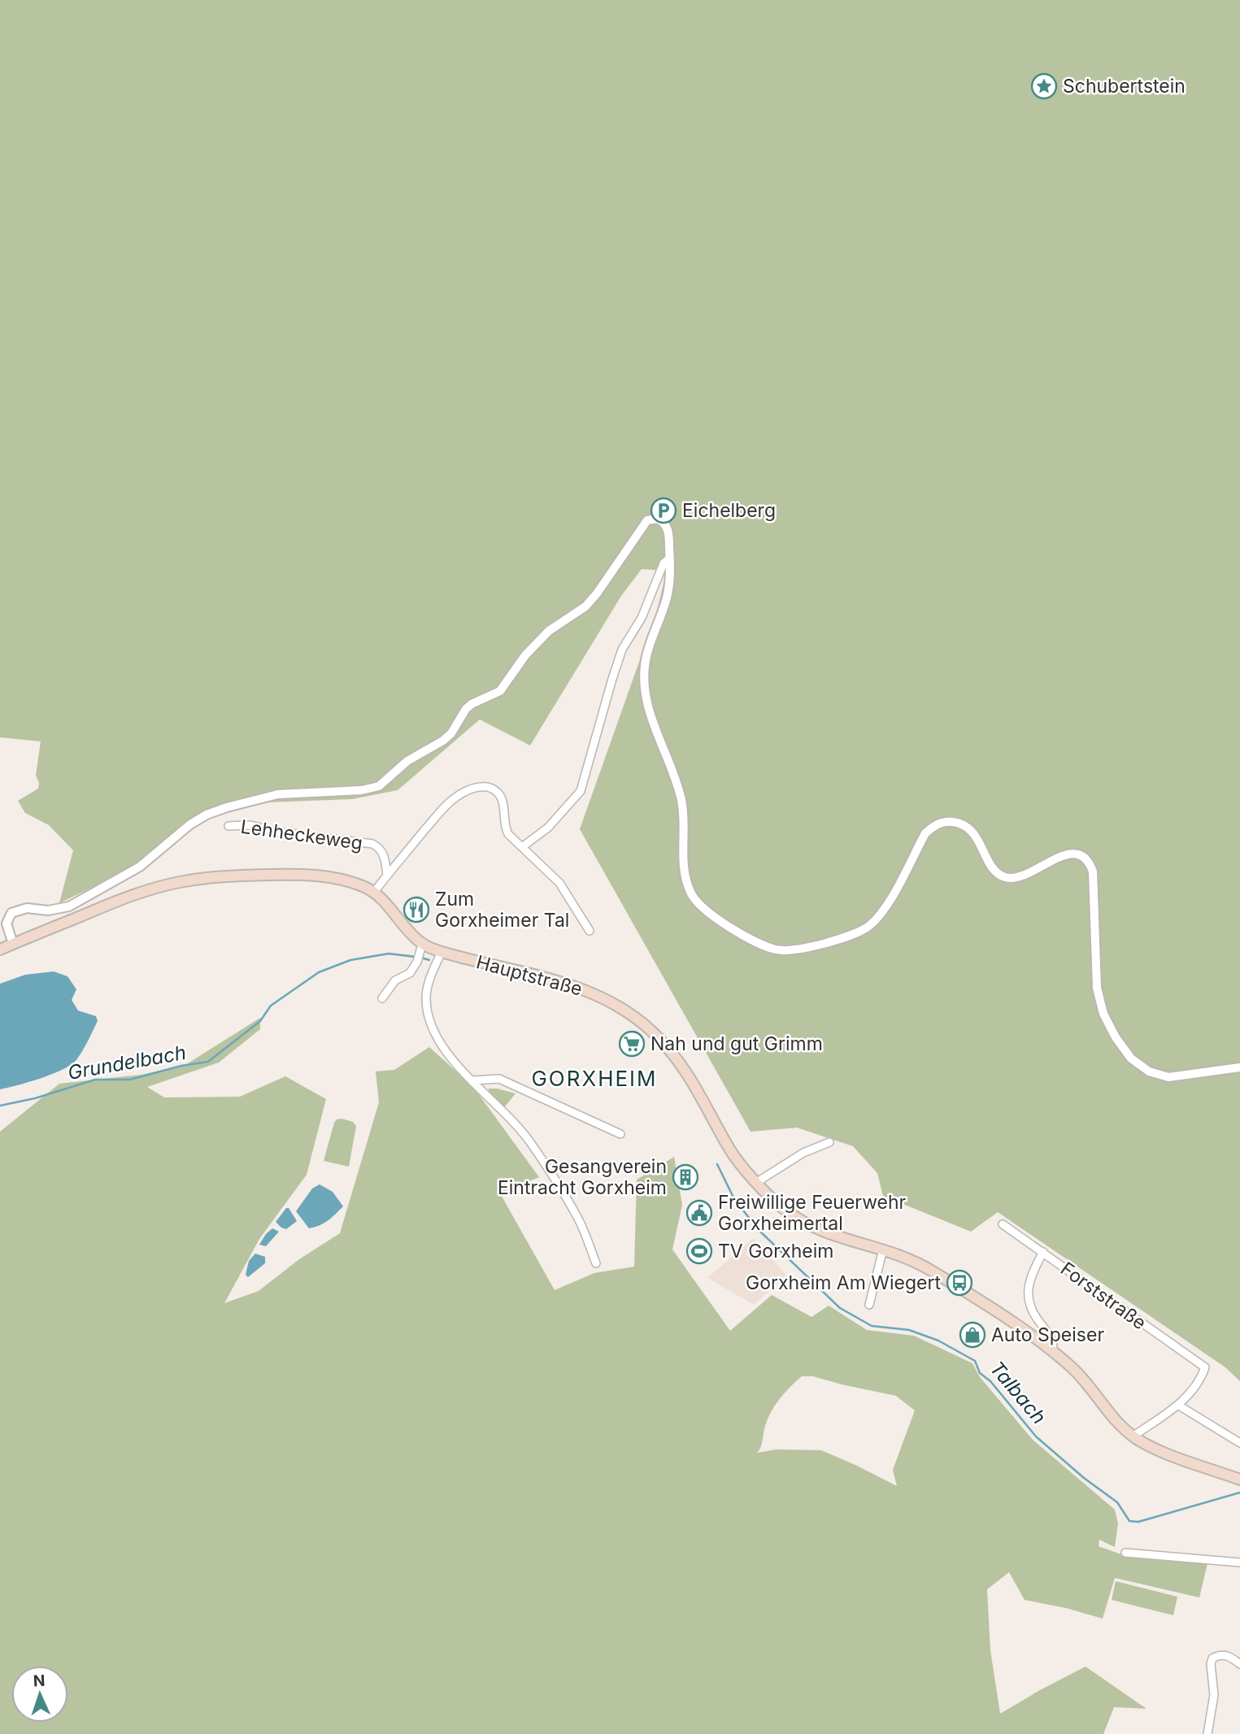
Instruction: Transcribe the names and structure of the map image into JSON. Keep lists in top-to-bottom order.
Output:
{
  "streets": {
    "main road": ["Hauptstraße"],
    "street": ["Lehheckeweg", "Forststraße"]
  },
  "districts": ["GORXHEIM"],
  "water": ["Grundelbach", "Talbach"],
  "places": {
    "place": ["Schubertstein"],
    "parking": ["Eichelberg"],
    "restaurant": ["Zum Gorxheimer Tal"],
    "supermarket": ["Nah und gut Grimm"],
    "building": ["Gesangverein Eintracht Gorxheim"],
    "public building": ["Freiwillige Feuerwehr Gorxheimertal"],
    "sports": ["TV Gorxheim"],
    "bus stop": ["Gorxheim Am Wiegert"],
    "shop": ["Auto Speiser"]
  },
  "north": "top"
}
